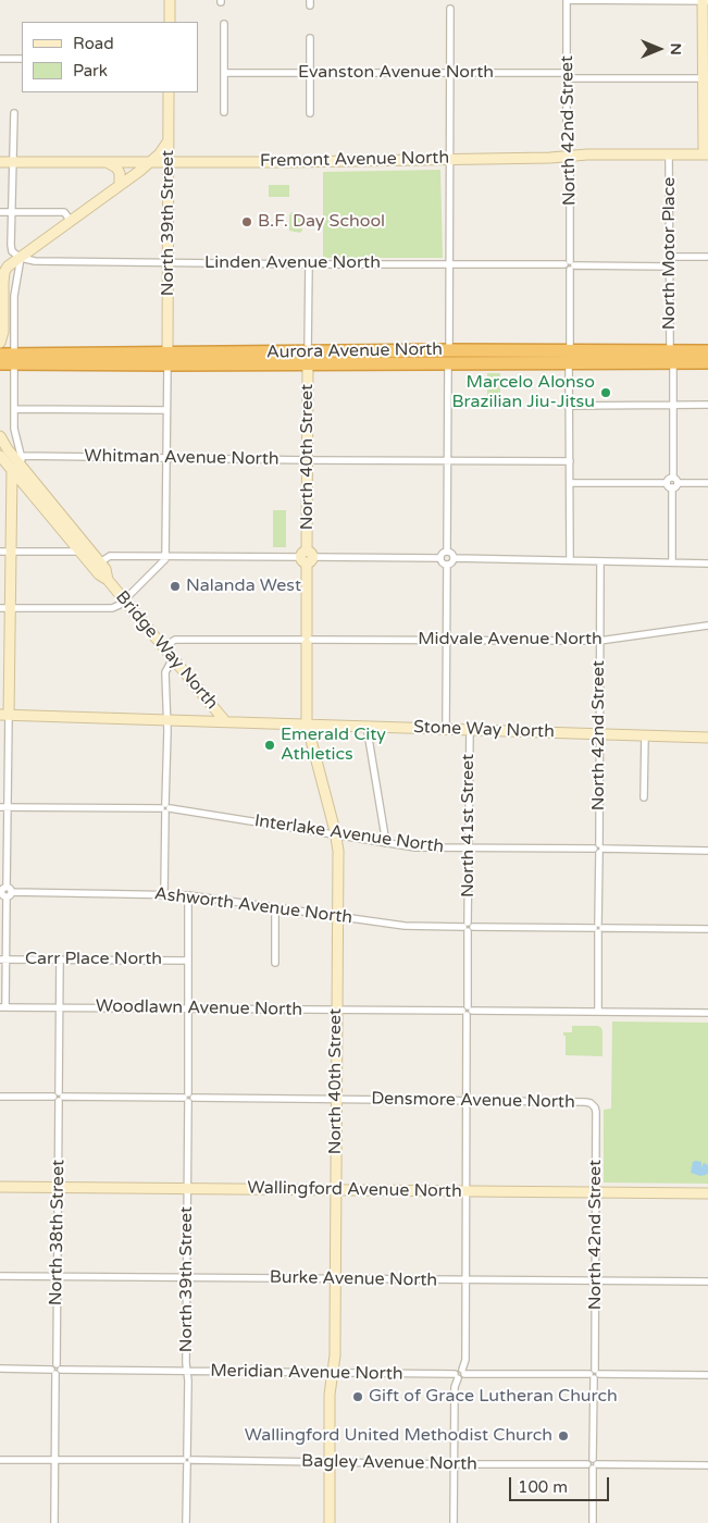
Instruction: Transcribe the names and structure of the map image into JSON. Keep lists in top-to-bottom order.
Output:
{
  "streets": {
    "highway": ["Aurora Avenue North"],
    "street": [
      "Evanston Avenue North",
      "North 42nd Street",
      "Fremont Avenue North",
      "North 39th Street",
      "North Motor Place",
      "Linden Avenue North",
      "North 40th Street",
      "Whitman Avenue North",
      "Midvale Avenue North",
      "Bridge Way North",
      "Stone Way North",
      "North 41st Street",
      "Interlake Avenue North",
      "Ashworth Avenue North",
      "Carr Place North",
      "Woodlawn Avenue North",
      "Densmore Avenue North",
      "Wallingford Avenue North",
      "North 38th Street",
      "Burke Avenue North",
      "Meridian Avenue North",
      "Bagley Avenue North"
    ]
  },
  "crossings": [
    ["Evanston Avenue North", "North 42nd Street"],
    ["North 42nd Street", "Fremont Avenue North"],
    ["North 42nd Street", "Linden Avenue North"],
    ["North 42nd Street", "Aurora Avenue North"],
    ["North 42nd Street", "Whitman Avenue North"],
    ["North 42nd Street", "Midvale Avenue North"],
    ["North 42nd Street", "Stone Way North"],
    ["North 42nd Street", "Interlake Avenue North"],
    ["North 42nd Street", "Ashworth Avenue North"],
    ["North 42nd Street", "Woodlawn Avenue North"],
    ["North 42nd Street", "Densmore Avenue North"],
    ["North 42nd Street", "Wallingford Avenue North"],
    ["North 42nd Street", "Burke Avenue North"],
    ["North 42nd Street", "Bagley Avenue North"],
    ["Fremont Avenue North", "North 39th Street"],
    ["Fremont Avenue North", "North Motor Place"],
    ["North 39th Street", "Linden Avenue North"],
    ["North 39th Street", "Aurora Avenue North"],
    ["North 39th Street", "Whitman Avenue North"],
    ["North 39th Street", "Ashworth Avenue North"],
    ["North 39th Street", "Carr Place North"],
    ["North 39th Street", "Woodlawn Avenue North"],
    ["North 39th Street", "Densmore Avenue North"],
    ["North 39th Street", "Wallingford Avenue North"],
    ["North 39th Street", "Burke Avenue North"],
    ["North 39th Street", "Meridian Avenue North"],
    ["North 39th Street", "Bagley Avenue North"],
    ["North Motor Place", "Linden Avenue North"],
    ["North Motor Place", "Aurora Avenue North"],
    ["Linden Avenue North", "North 40th Street"],
    ["Aurora Avenue North", "North 40th Street"],
    ["North 40th Street", "Whitman Avenue North"],
    ["North 40th Street", "Midvale Avenue North"],
    ["North 40th Street", "Stone Way North"],
    ["North 40th Street", "Interlake Avenue North"],
    ["North 40th Street", "Ashworth Avenue North"],
    ["North 40th Street", "Woodlawn Avenue North"],
    ["North 40th Street", "Densmore Avenue North"],
    ["North 40th Street", "Wallingford Avenue North"],
    ["North 40th Street", "Burke Avenue North"],
    ["North 40th Street", "Meridian Avenue North"],
    ["North 40th Street", "Bagley Avenue North"],
    ["Midvale Avenue North", "Bridge Way North"],
    ["Bridge Way North", "Stone Way North"],
    ["Stone Way North", "North 41st Street"],
    ["North 41st Street", "Interlake Avenue North"],
    ["North 41st Street", "Ashworth Avenue North"],
    ["North 41st Street", "Woodlawn Avenue North"],
    ["North 41st Street", "Densmore Avenue North"],
    ["North 41st Street", "Wallingford Avenue North"],
    ["North 41st Street", "Burke Avenue North"],
    ["Carr Place North", "North 38th Street"],
    ["Woodlawn Avenue North", "North 38th Street"],
    ["Densmore Avenue North", "North 38th Street"],
    ["Wallingford Avenue North", "North 38th Street"],
    ["North 38th Street", "Burke Avenue North"],
    ["North 38th Street", "Meridian Avenue North"],
    ["North 38th Street", "Bagley Avenue North"]
  ],
  "places": [
    "B.F. Day School",
    "Marcelo Alonso Brazilian Jiu-Jitsu",
    "Nalanda West",
    "Emerald City Athletics",
    "Gift of Grace Lutheran Church",
    "Wallingford United Methodist Church"
  ],
  "legend": ["Road", "Park"],
  "scale_bar": "100 m",
  "north": "right"
}
